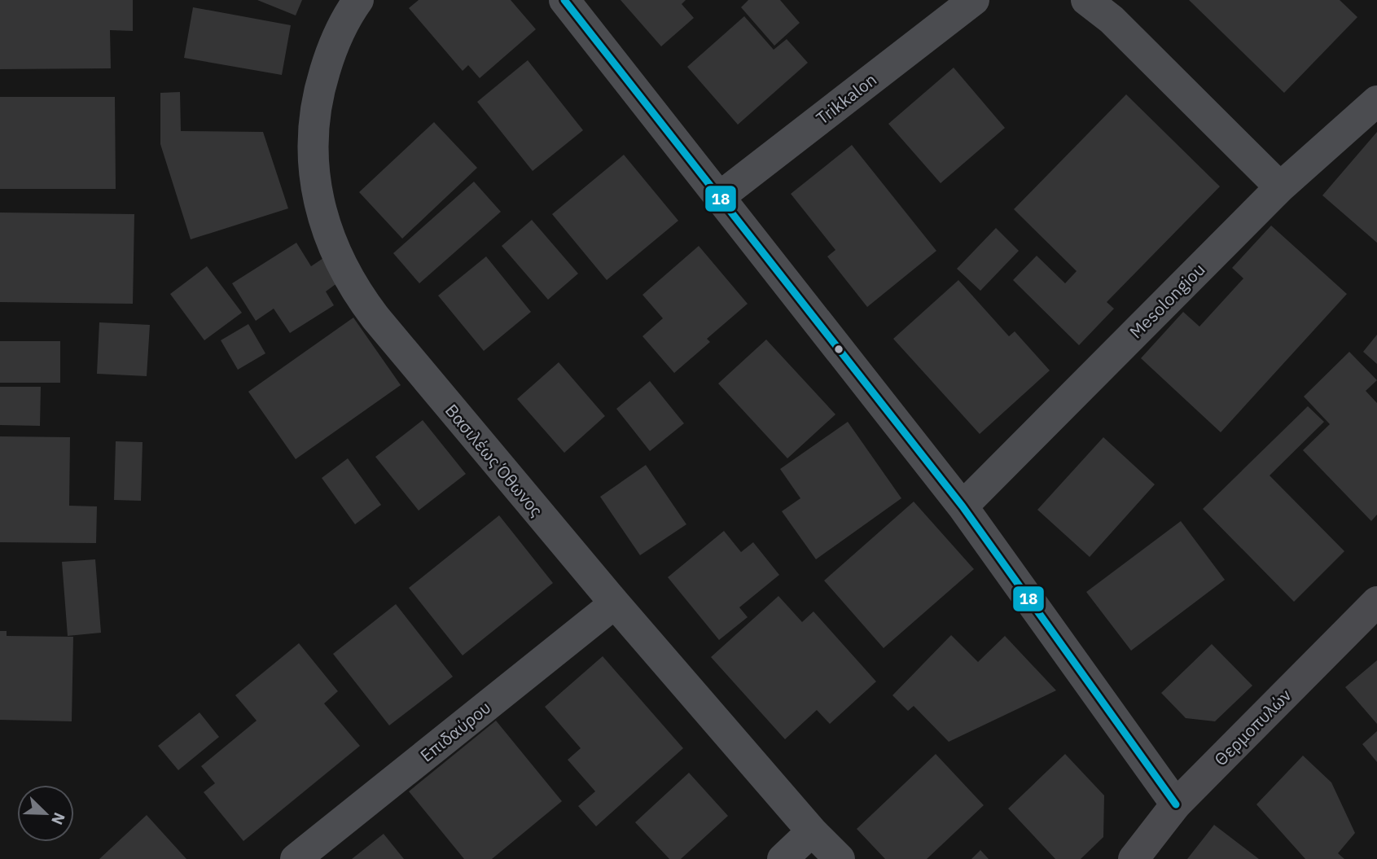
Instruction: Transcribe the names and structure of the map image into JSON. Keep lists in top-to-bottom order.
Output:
{
  "streets": {
    "street": [
      "Trikkalon",
      "Mesolongiou",
      "Βασιλέως Όθωνος",
      "Θερμοπυλών",
      "Επιδαύρου"
    ]
  },
  "crossings": [
    ["Βασιλέως Όθωνος", "Επιδαύρου"]
  ],
  "lines": ["transit line 18"],
  "north": "bottom right"
}
